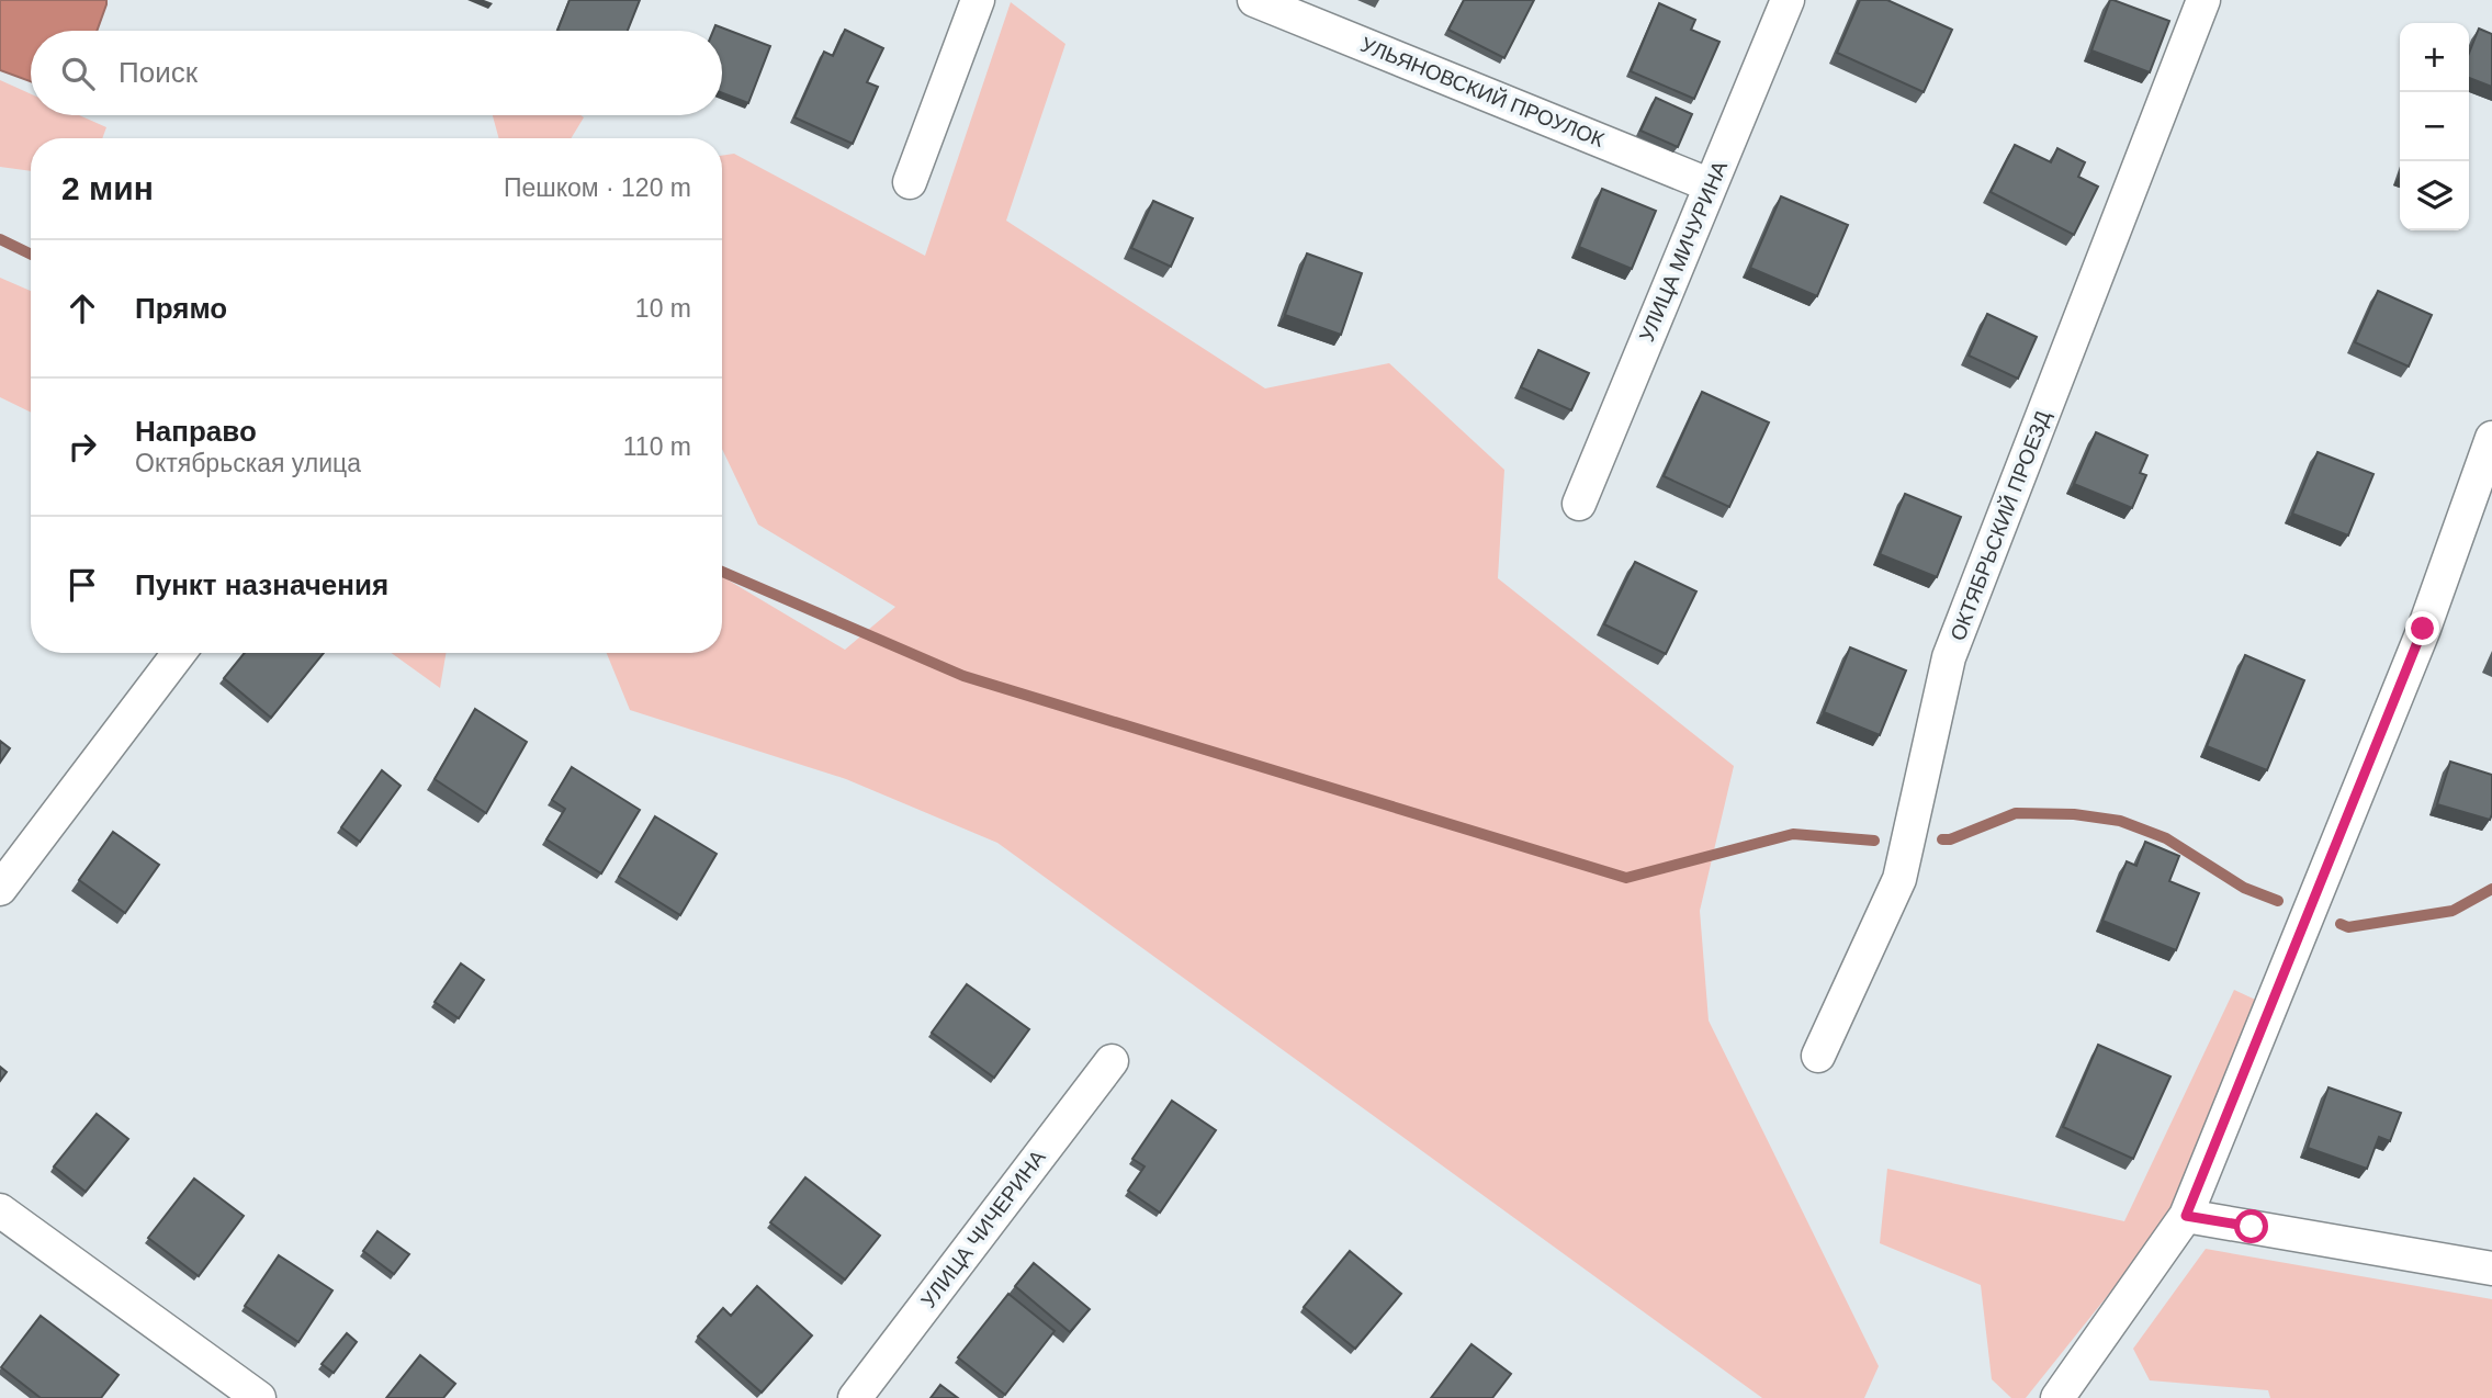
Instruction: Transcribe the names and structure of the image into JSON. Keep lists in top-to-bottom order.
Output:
{
  "streets": {
    "street": [
      "УЛЬЯНОВСКИЙ ПРОУЛОК",
      "УЛИЦА МИЧУРИНА",
      "ОКТЯБРЬСКИЙ ПРОЕЗД",
      "УЛИЦА ЧИЧЕРИНА"
    ]
  },
  "crossings": [
    ["УЛЬЯНОВСКИЙ ПРОУЛОК", "УЛИЦА МИЧУРИНА"]
  ],
  "page": {
    "map_buttons": ["+", "−"],
    "search": "Поиск",
    "heading": ["2 мин", "Пешком · 120 m"],
    "list": [
      ["Прямо", "10 m"],
      ["Направо", "Октябрьская улица", "110 m"],
      "Пункт назначения"
    ]
  }
}
